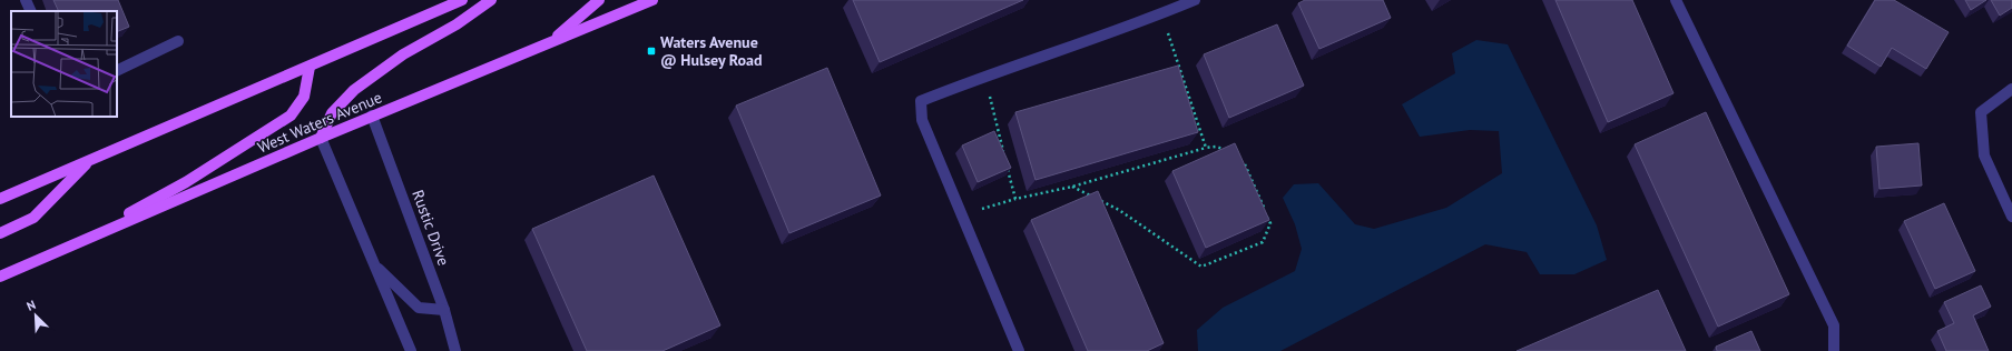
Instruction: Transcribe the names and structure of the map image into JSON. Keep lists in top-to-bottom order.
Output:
{
  "streets": {
    "main road": ["West Waters Avenue"],
    "street": ["Rustic Drive"]
  },
  "crossings": [
    ["West Waters Avenue", "Rustic Drive"]
  ],
  "places": {
    "transit": ["Waters Avenue @ Hulsey Road"]
  },
  "north": "top left"
}
